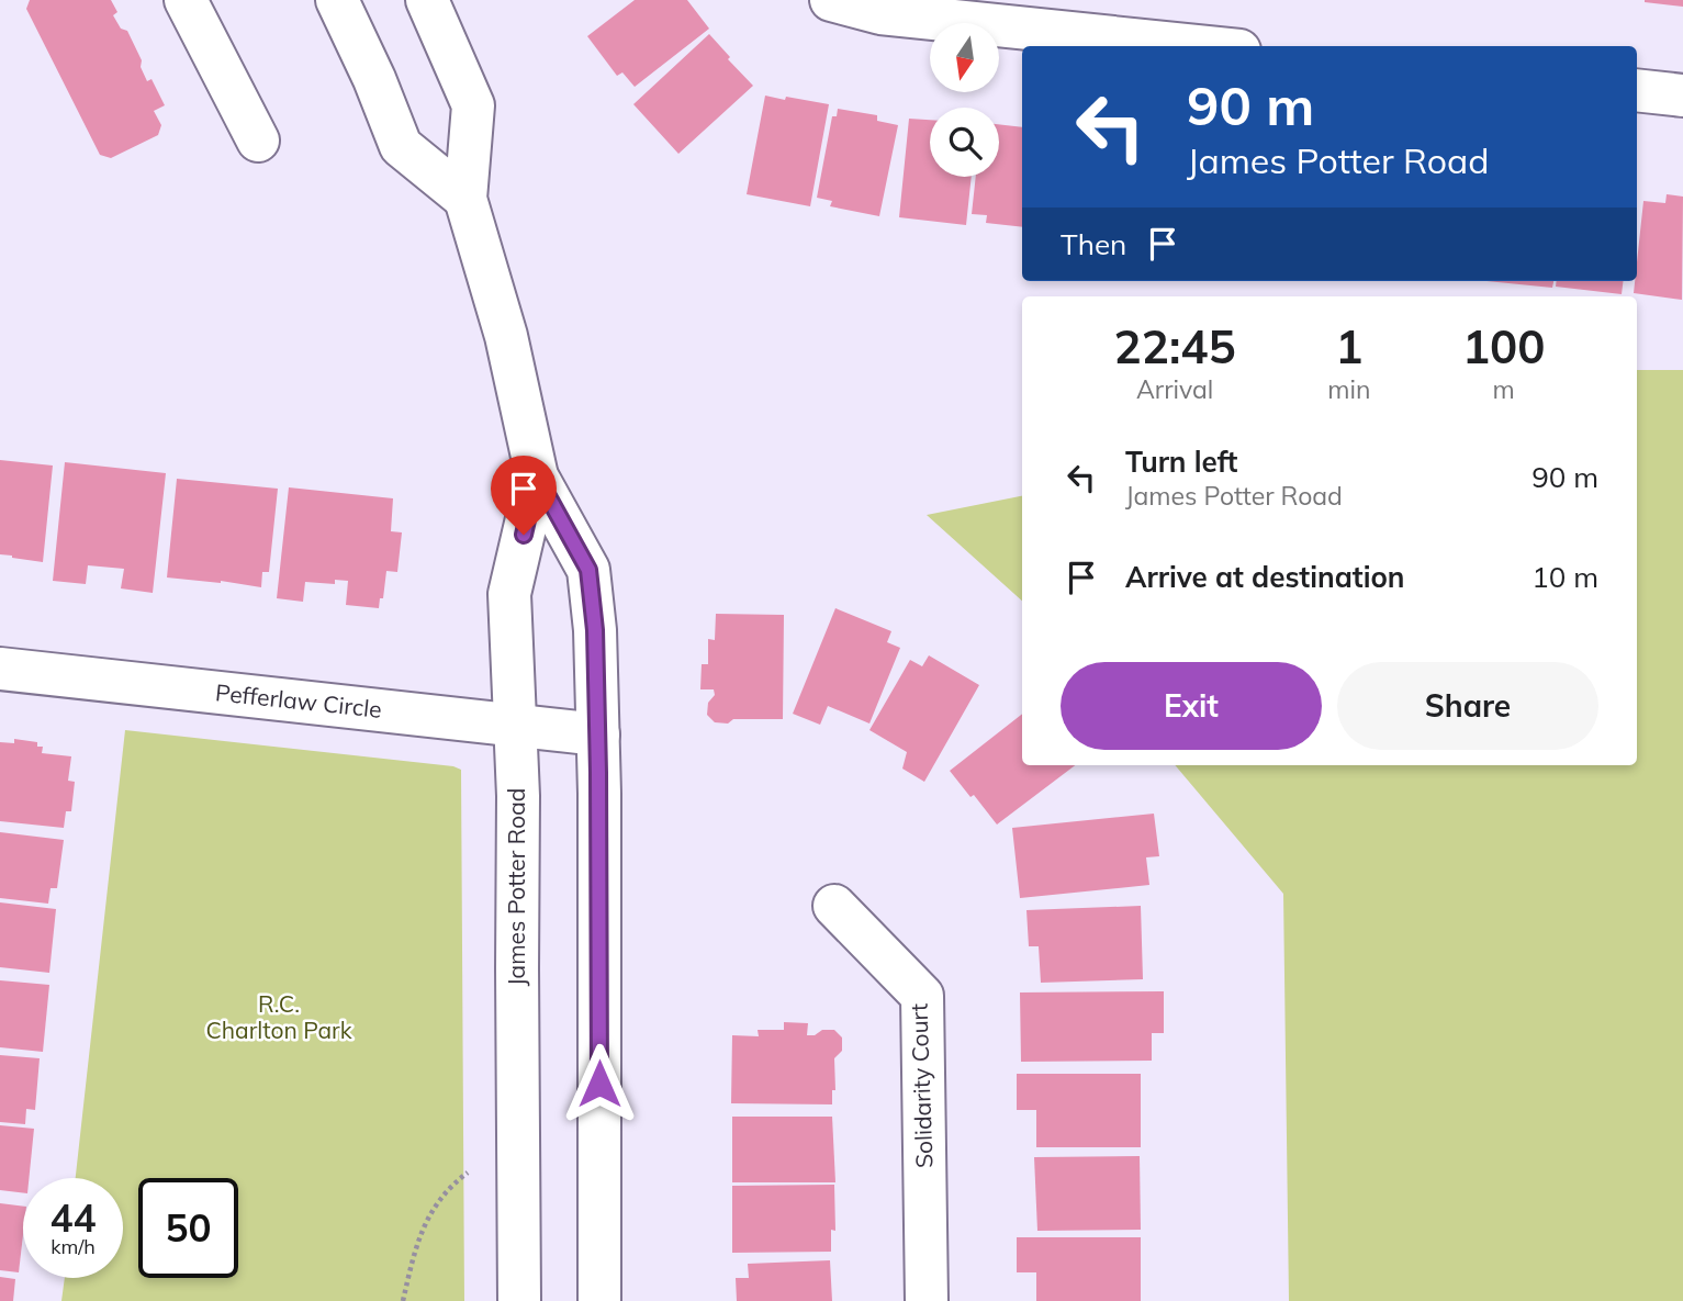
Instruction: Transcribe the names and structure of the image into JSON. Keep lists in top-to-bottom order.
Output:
{
  "streets": {
    "main road": ["Pefferlaw Circle", "James Potter Road", "Solidarity Court"]
  },
  "crossings": [
    ["Pefferlaw Circle", "James Potter Road"]
  ],
  "parks": ["R.C. Charlton Park"],
  "north": "bottom",
  "page": {
    "turn": ["90 m", "James Potter Road"],
    "then": "Then",
    "eta": [
      "22:45",
      "Arrival",
      "1",
      "min",
      "100",
      "m"
    ],
    "list": [
      {
        "name": "Turn left",
        "note": "James Potter Road",
        "value": "90 m"
      },
      {
        "name": "Arrive at destination",
        "value": "10 m"
      }
    ],
    "buttons": ["Exit", "Share"],
    "speed": "44 km/h",
    "limit": "50"
  }
}
